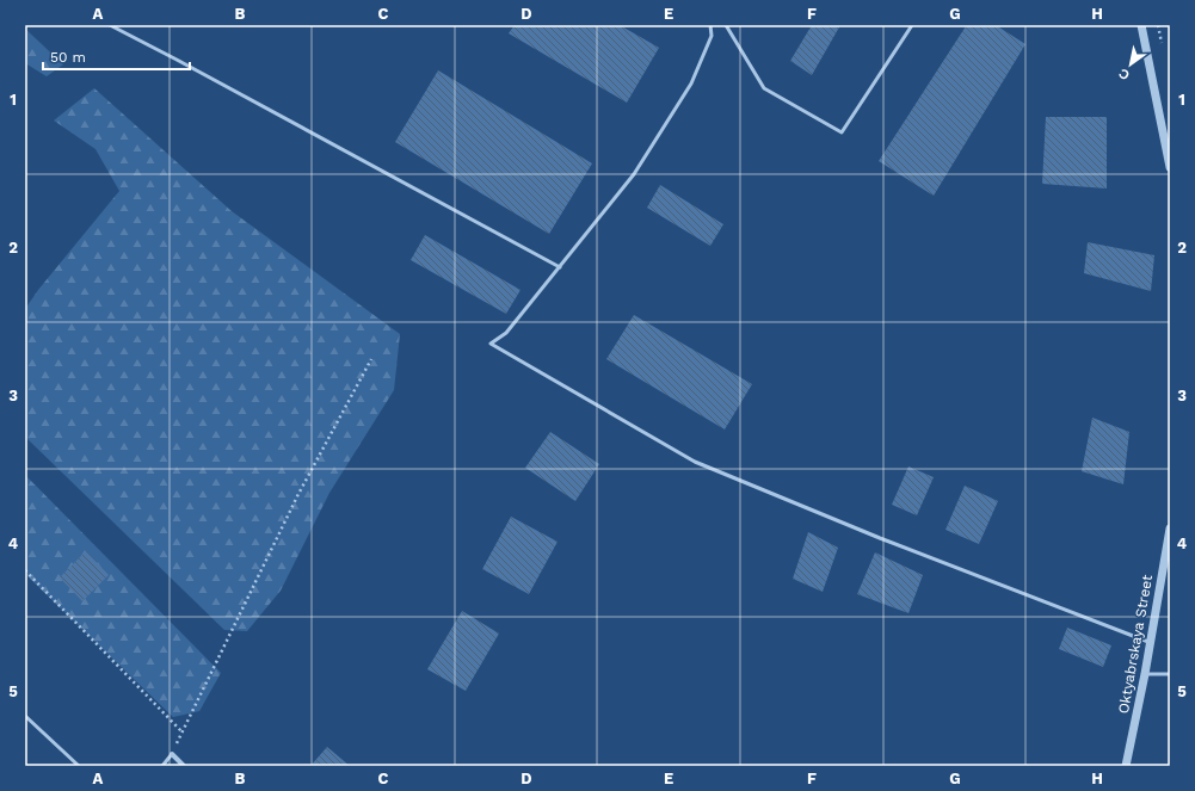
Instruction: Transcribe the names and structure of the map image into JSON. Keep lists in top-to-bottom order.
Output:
{
  "streets": {
    "street": ["Oktyabrskaya Street"]
  },
  "scale_bar": "50 m",
  "north": "bottom left",
  "grid": {
    "columns": [
      "A",
      "B",
      "C",
      "D",
      "E",
      "F",
      "G",
      "H"
    ],
    "rows": [
      "1",
      "2",
      "3",
      "4",
      "5"
    ]
  }
}
